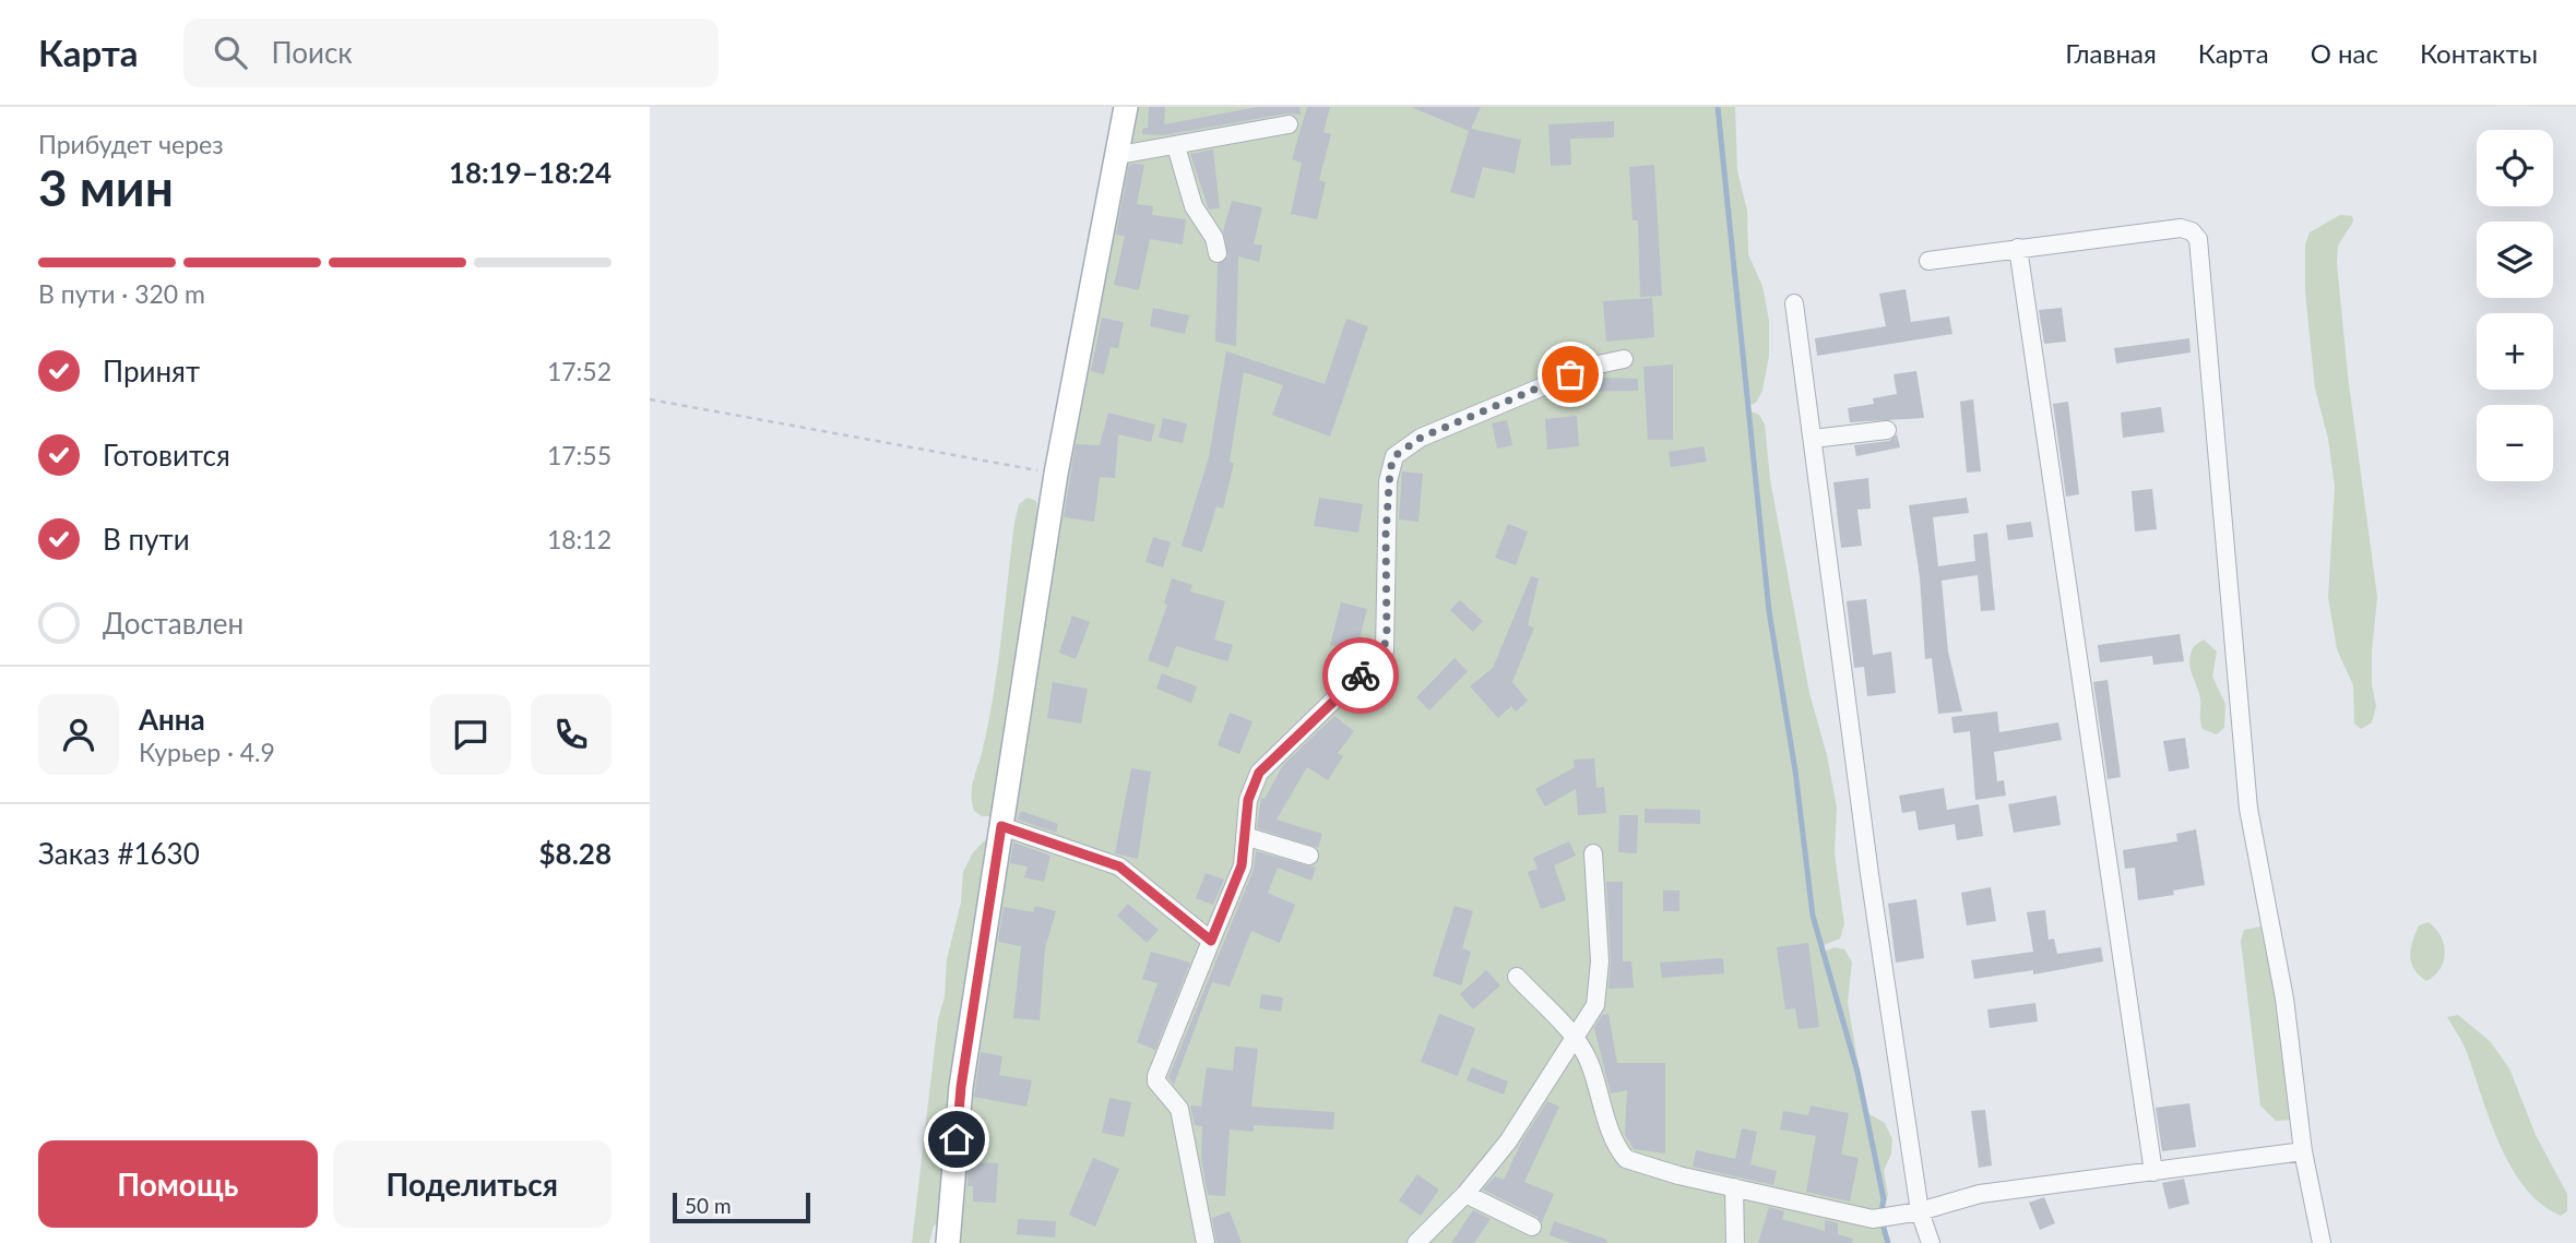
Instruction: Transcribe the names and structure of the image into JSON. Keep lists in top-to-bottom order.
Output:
{
  "scale_bar": "50 m",
  "page": {
    "header": "Карта",
    "search": "Поиск",
    "nav": [
      "Главная",
      "Карта",
      "О нас",
      "Контакты"
    ],
    "heading": ["3 мин", "Прибудет через", "18:19–18:24"],
    "panel": [
      "Анна",
      "Курьер · 4.9",
      "Заказ #1630",
      "$8.28"
    ],
    "map_buttons": ["+", "−"],
    "bar": "В пути · 320 m",
    "list": [
      ["Принят", "17:52"],
      ["Готовится", "17:55"],
      ["В пути", "18:12"],
      "Доставлен"
    ],
    "buttons": ["Помощь", "Поделиться"],
    "scale": "50 m"
  }
}
